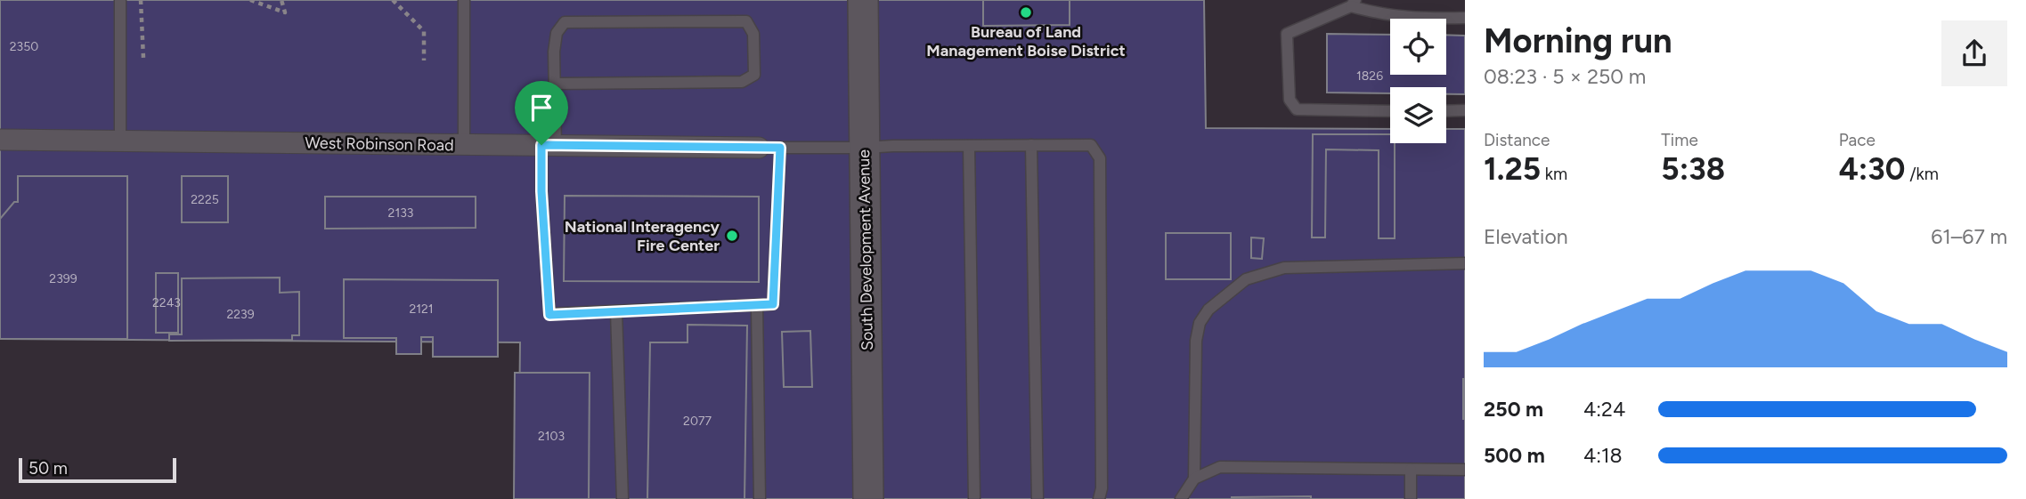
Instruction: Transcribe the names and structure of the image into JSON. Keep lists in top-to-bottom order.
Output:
{
  "streets": {
    "street": ["West Robinson Road", "South Development Avenue"]
  },
  "places": ["Bureau of Land Management Boise District", "National Interagency Fire Center"],
  "house_numbers": [
    "2350",
    "1826",
    "2225",
    "2133",
    "2399",
    "2243",
    "2121",
    "2239",
    "2077",
    "2103"
  ],
  "scale_bar": "50 m",
  "page": {
    "heading": ["Morning run", "08:23 · 5 × 250 m"],
    "stats": [
      ["Distance", "1.25 km"],
      ["Time", "5:38"],
      ["Pace", "4:30 /km"]
    ],
    "chart": ["Elevation", "61–67 m"],
    "list": [
      {
        "name": "250 m",
        "note": "4:24"
      },
      {
        "name": "500 m",
        "note": "4:18"
      }
    ],
    "scale": "50 m"
  }
}
